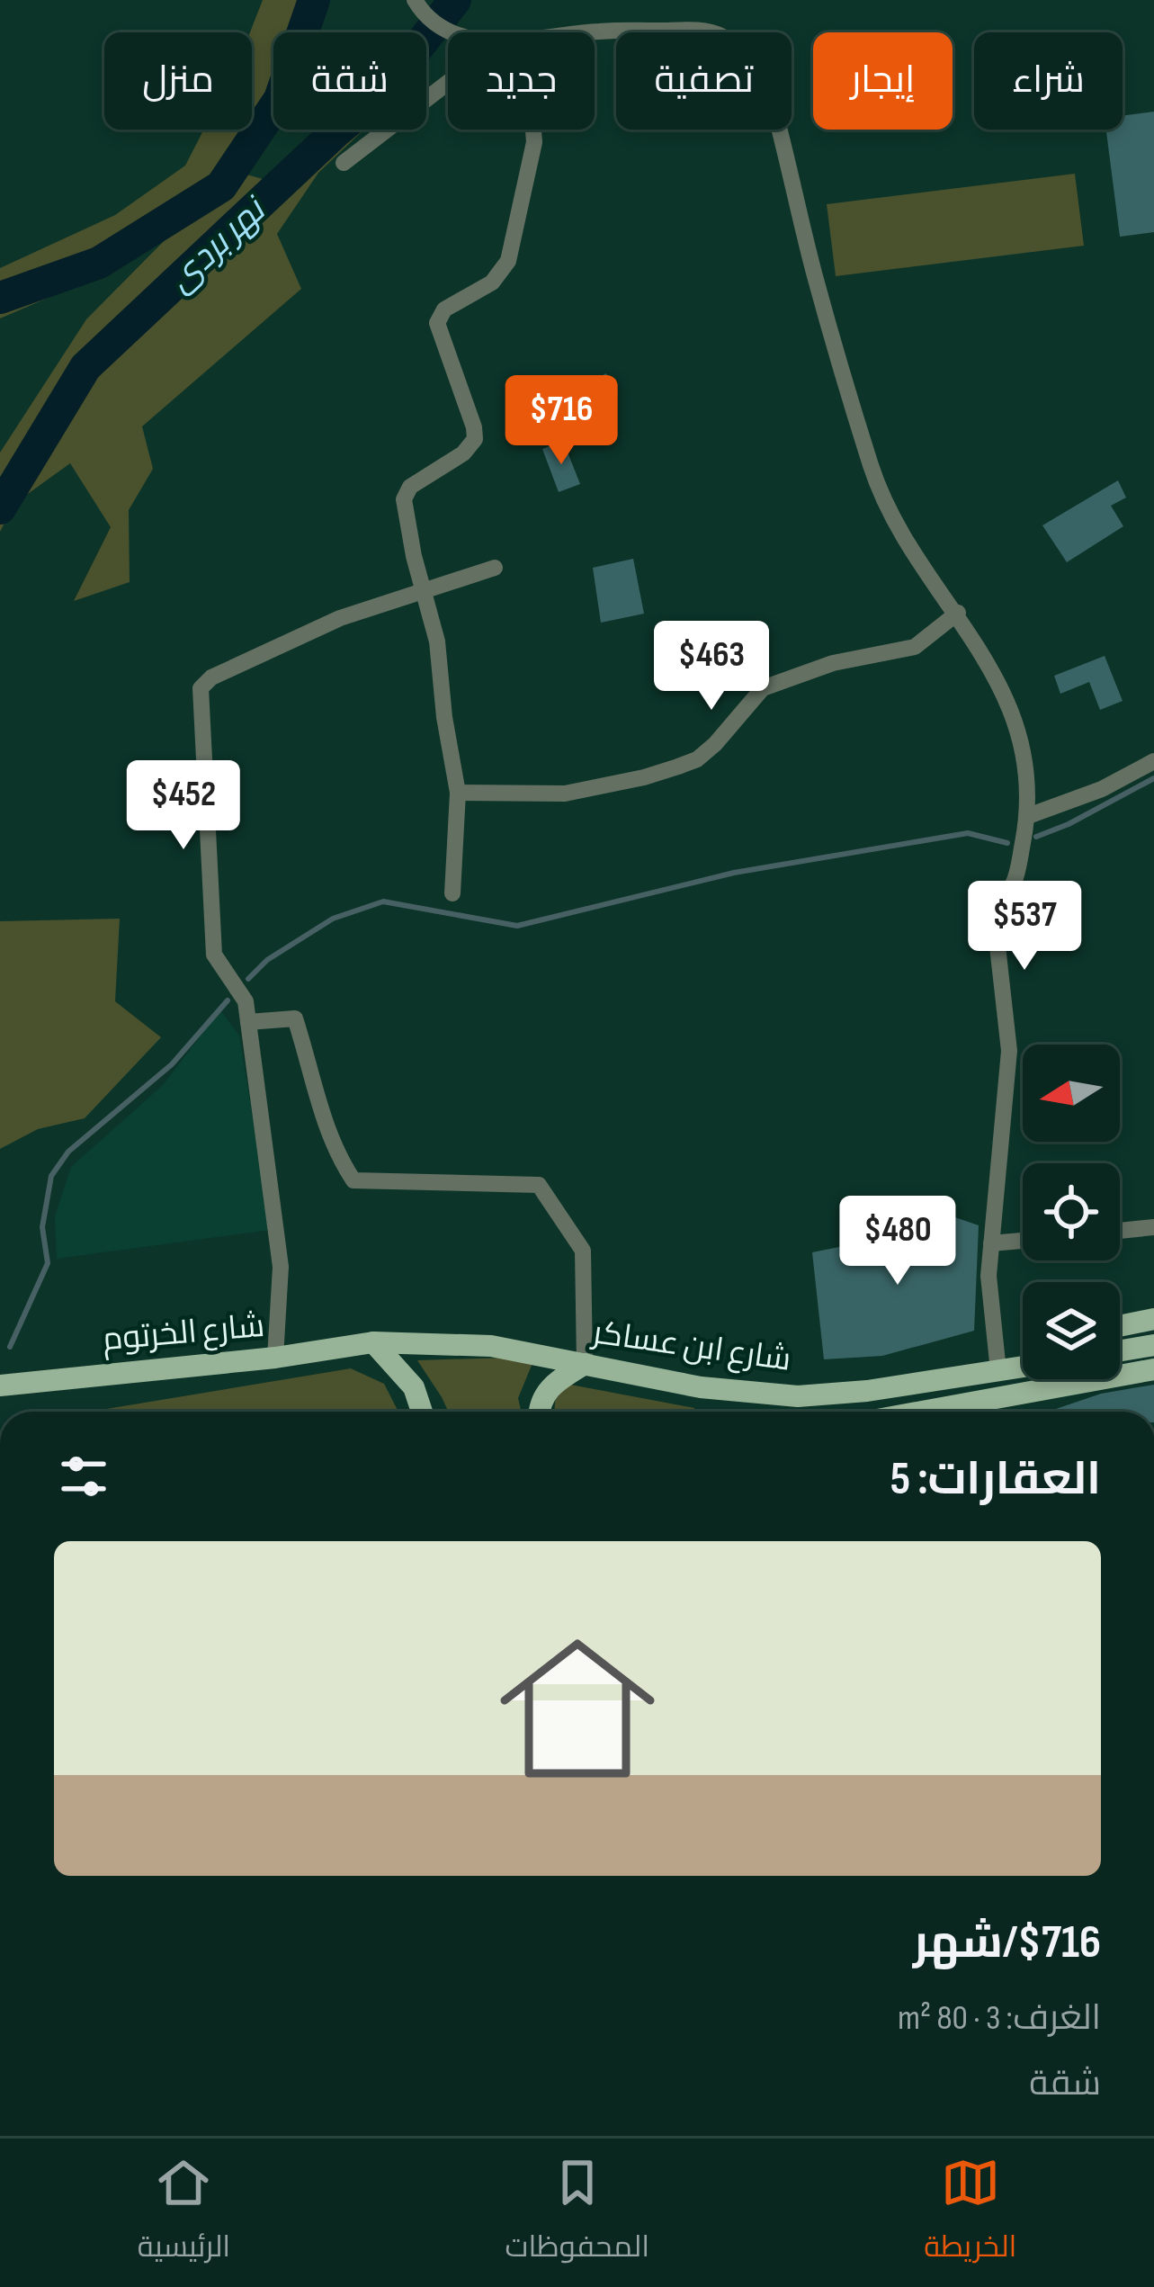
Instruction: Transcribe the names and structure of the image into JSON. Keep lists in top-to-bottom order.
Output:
{
  "streets": {
    "main road": ["شارع الخرتوم", "شارع ابن عساكر"]
  },
  "crossings": [
    ["شارع الخرتوم", "شارع ابن عساكر"]
  ],
  "water": ["نهر بردى"],
  "north": "left",
  "page": {
    "chip": [
      "شراء",
      "إيجار",
      "تصفية",
      "جديد",
      "شقة",
      "منزل"
    ],
    "price": [
      "$716",
      "$463",
      "$452",
      "$537",
      "$480"
    ],
    "heading": "العقارات: 5",
    "list": [
      {
        "name": "$716/شهر",
        "note": "الغرف: 3 · 80 m² · شقة"
      }
    ],
    "tabs": ["الخريطة", "المحفوظات", "الرئيسية"]
  }
}
